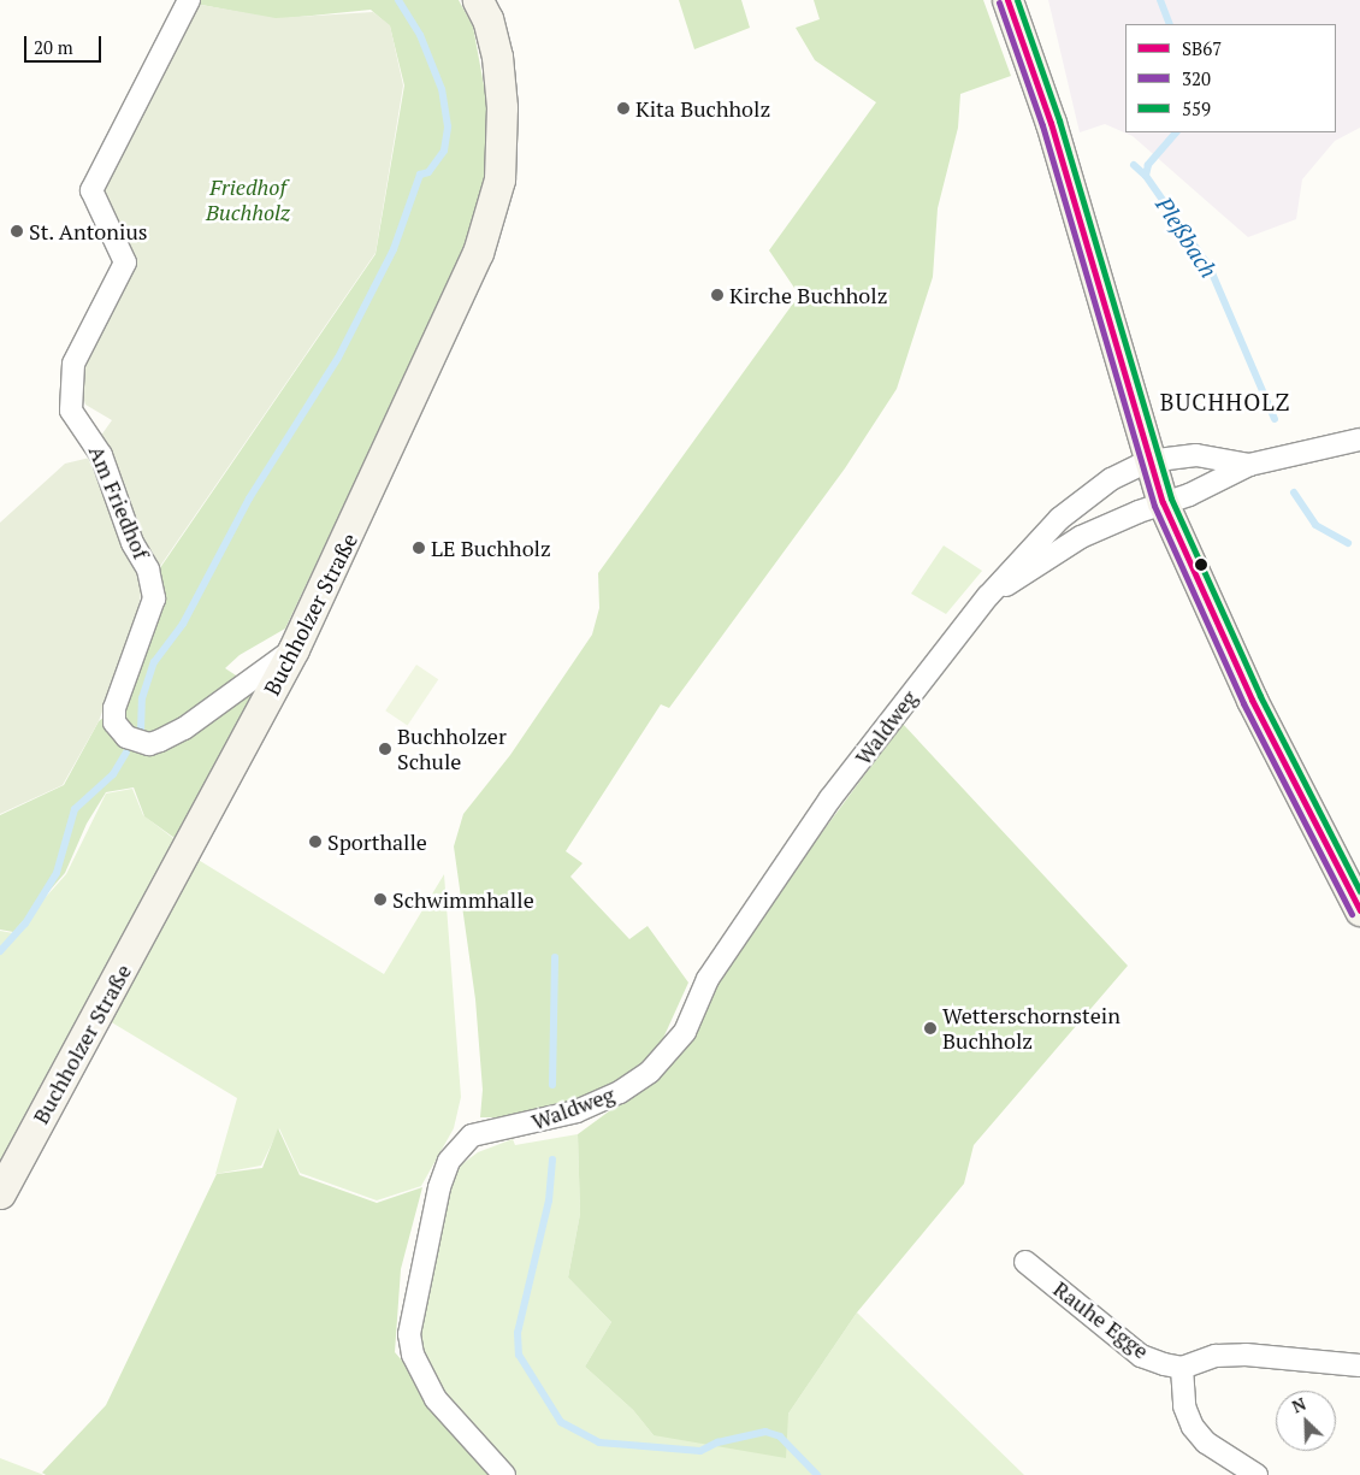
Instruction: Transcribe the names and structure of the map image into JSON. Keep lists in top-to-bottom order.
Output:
{
  "streets": {
    "street": [
      "Am Friedhof",
      "Buchholzer Straße",
      "Waldweg",
      "Rauhe Egge"
    ]
  },
  "crossings": [
    ["Am Friedhof", "Buchholzer Straße"]
  ],
  "districts": ["BUCHHOLZ"],
  "water": ["Pleßbach"],
  "parks": ["Friedhof Buchholz"],
  "places": [
    "Kita Buchholz",
    "St. Antonius",
    "Kirche Buchholz",
    "LE Buchholz",
    "Buchholzer Schule",
    "Sporthalle",
    "Schwimmhalle",
    "Wetterschornstein Buchholz"
  ],
  "lines": ["transit line SB67", "transit line 559", "transit line 320"],
  "legend": ["SB67", "320", "559"],
  "scale_bar": "20 m",
  "north": "top left"
}
